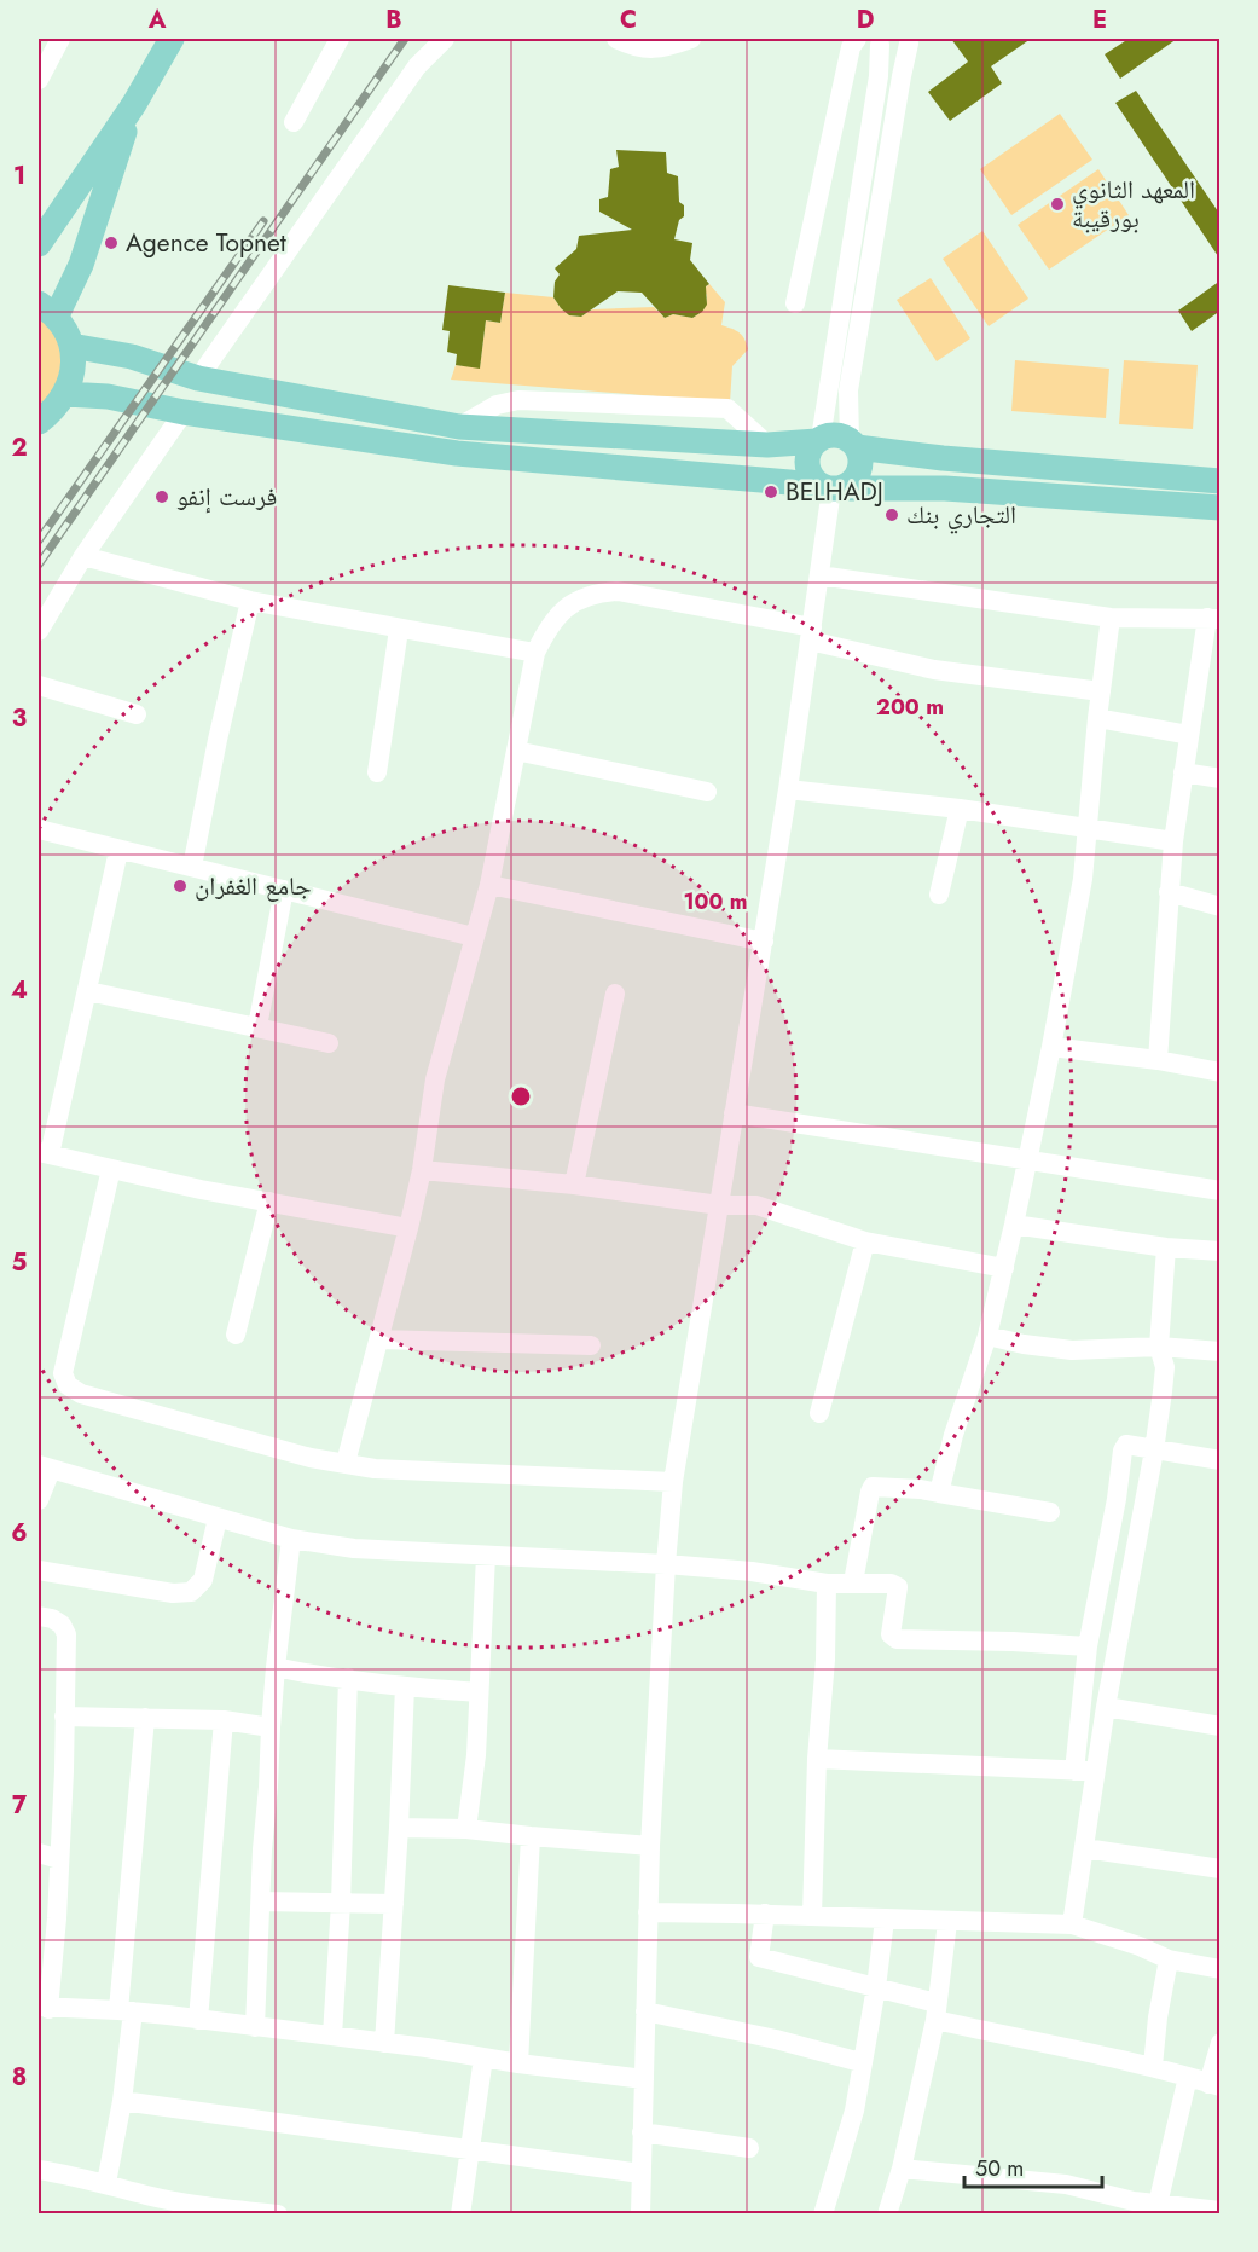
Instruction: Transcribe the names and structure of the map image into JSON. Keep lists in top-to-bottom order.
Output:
{
  "places": [
    "المعهد الثانوي بورقيبة",
    "Agence Topnet",
    "BELHADJ",
    "فرست إنفو",
    "التجاري بنك",
    "جامع الغفران"
  ],
  "scale_bar": "50 m",
  "grid": {
    "columns": [
      "A",
      "B",
      "C",
      "D",
      "E"
    ],
    "rows": [
      "1",
      "2",
      "3",
      "4",
      "5",
      "6",
      "7",
      "8"
    ]
  },
  "rings": ["200 m", "100 m"]
}
